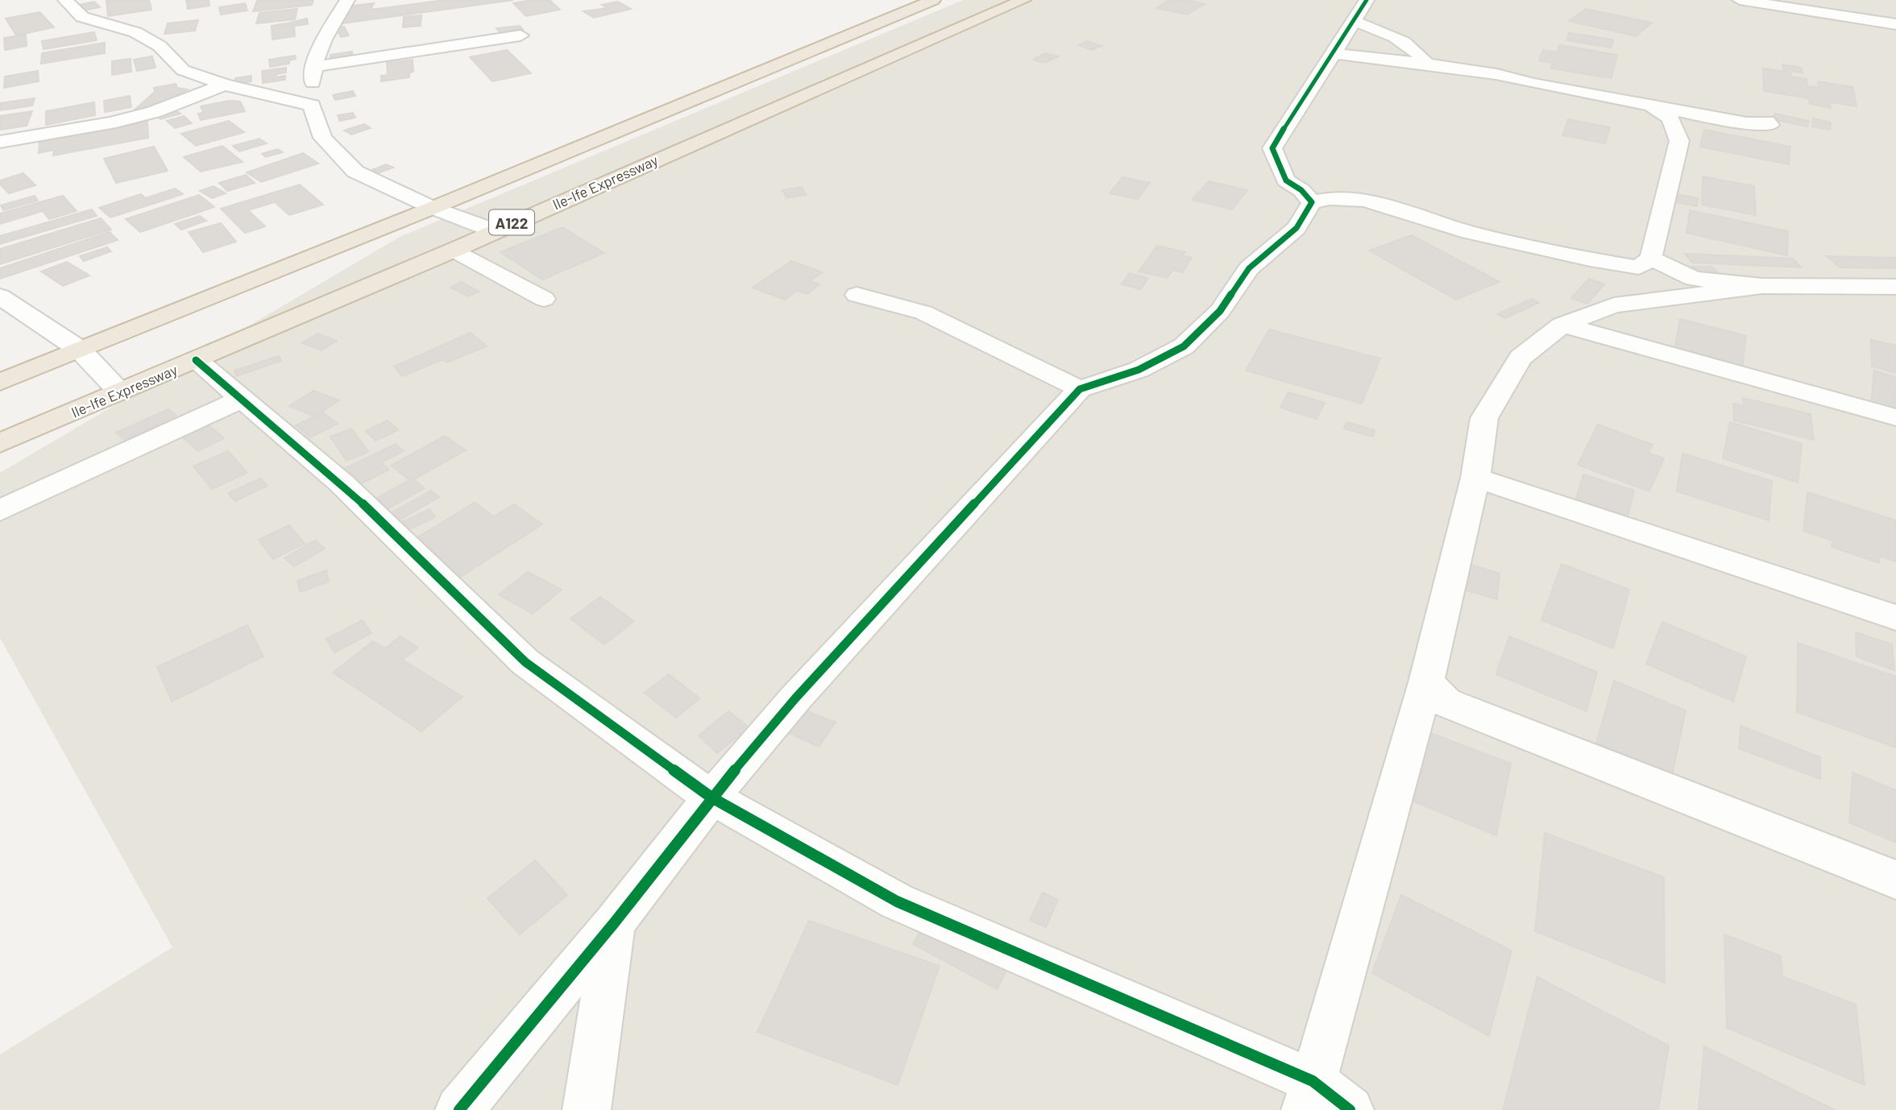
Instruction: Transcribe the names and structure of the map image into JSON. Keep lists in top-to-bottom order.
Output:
{
  "streets": {
    "highway": ["Ile-Ife Expressway", "A122"]
  }
}
